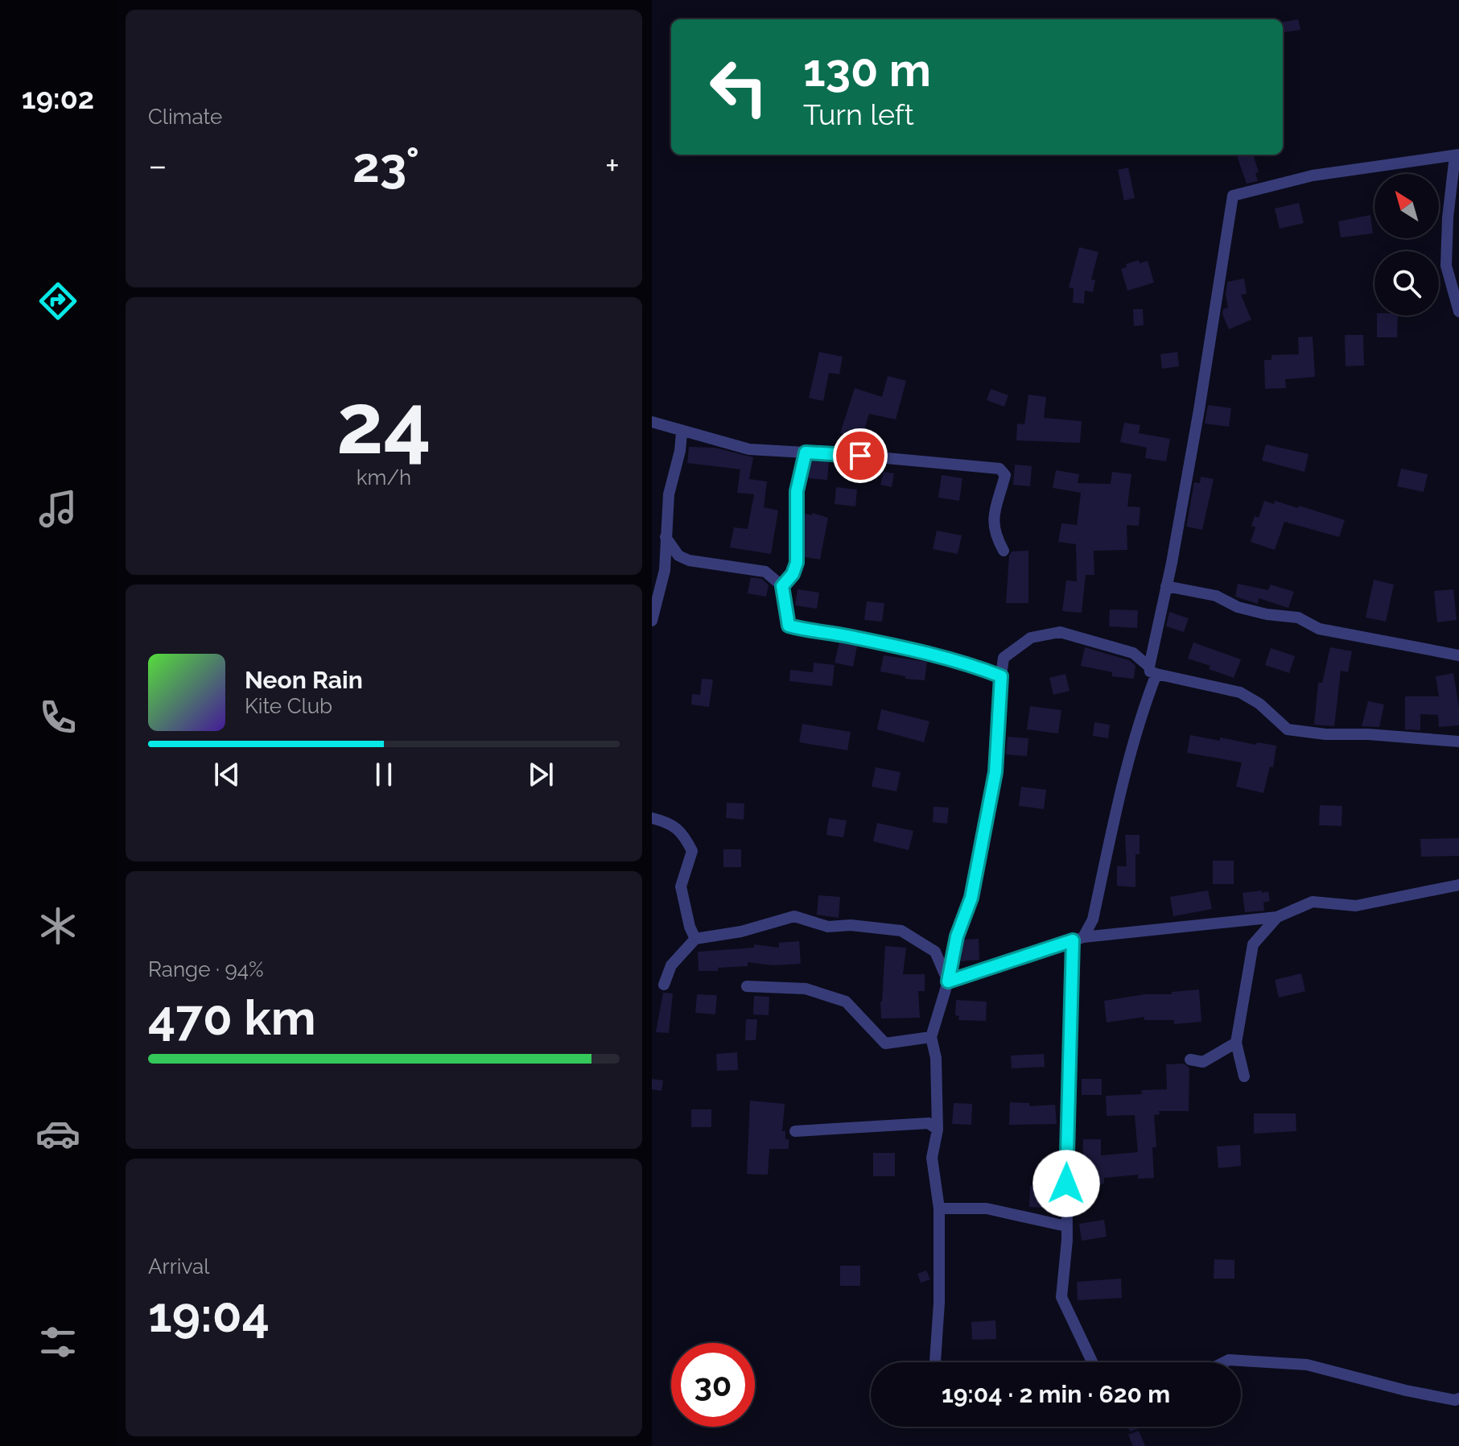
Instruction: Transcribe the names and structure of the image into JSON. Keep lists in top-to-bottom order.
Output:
{
  "north": "top left",
  "page": {
    "tabs": "19:02",
    "tile": [
      "Climate",
      ["24", "km/h"],
      ["Range · 94%", "470 km"],
      ["Arrival", "19:04"]
    ],
    "turn": ["130 m", "Turn left"],
    "heat": ["−", "23°", "+"],
    "song": ["Neon Rain", "Kite Club"],
    "limit": "30",
    "trip": "19:04 · 2 min · 620 m"
  }
}
